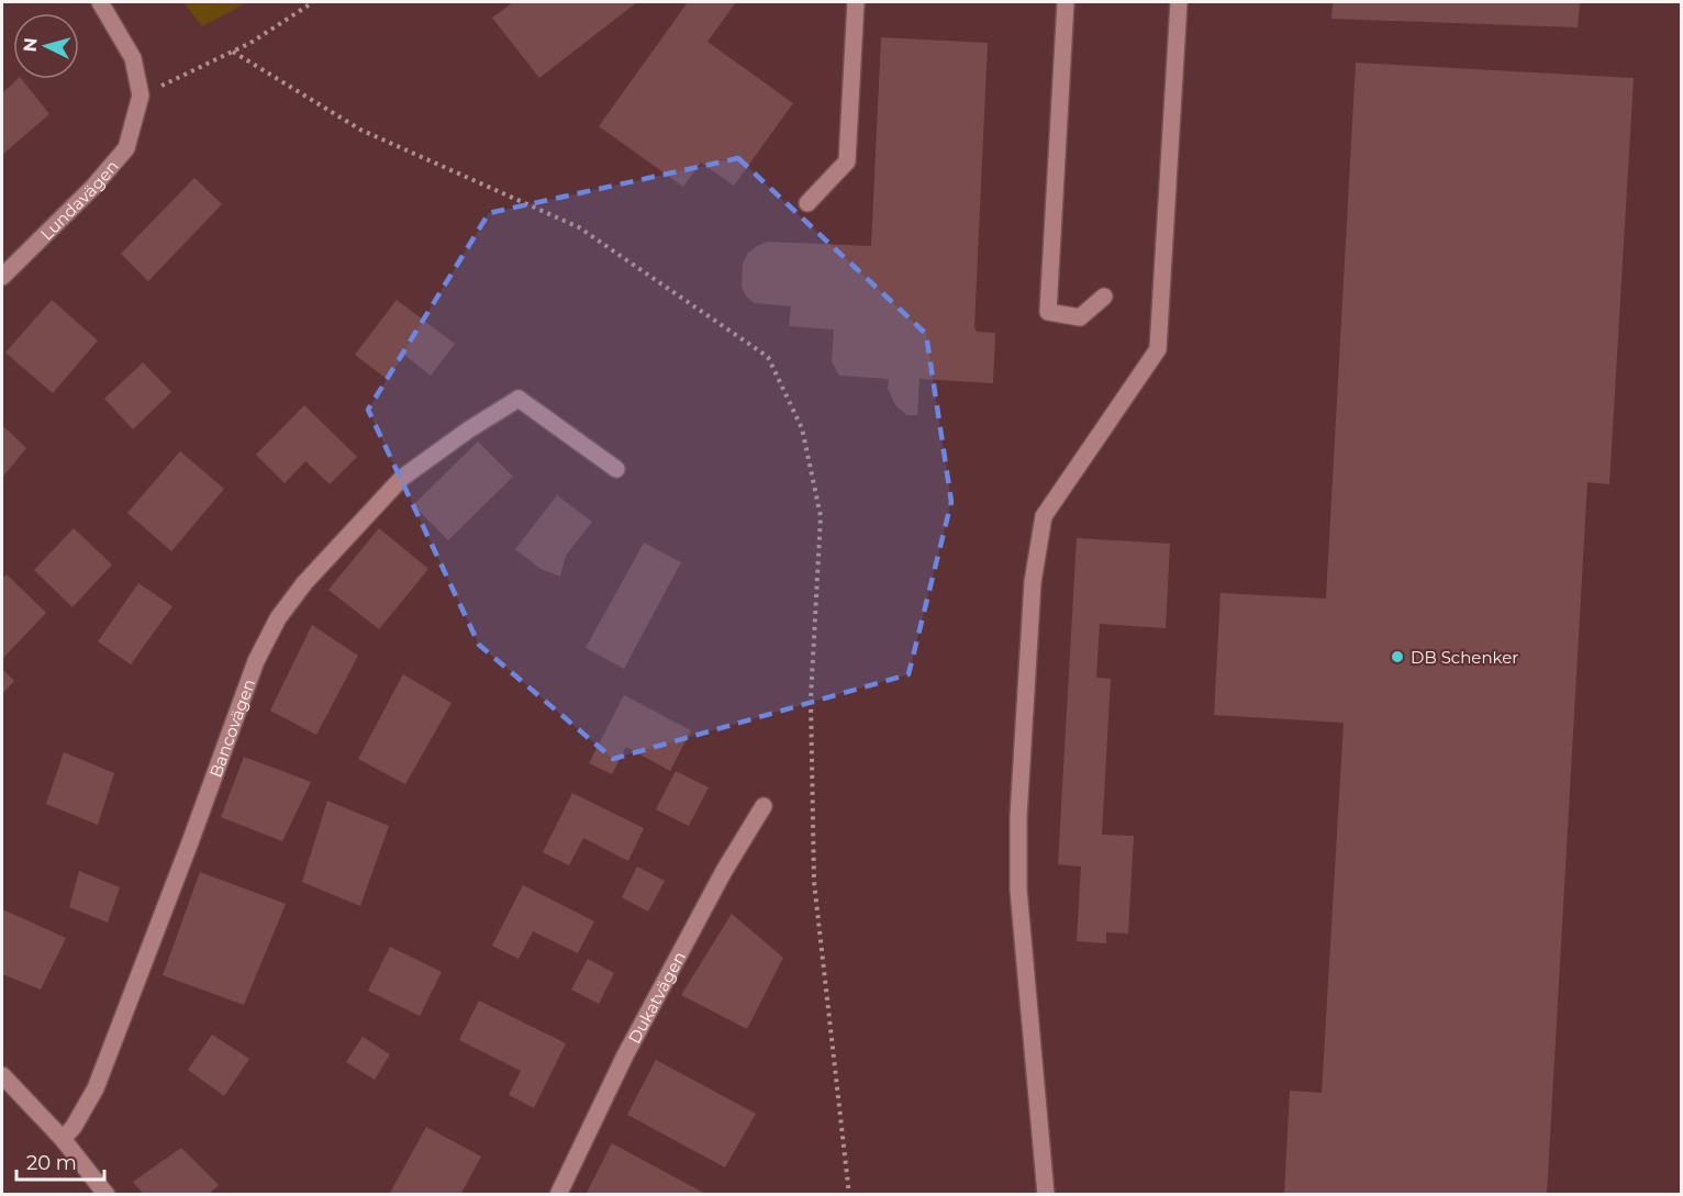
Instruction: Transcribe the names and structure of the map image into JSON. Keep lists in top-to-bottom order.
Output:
{
  "streets": {
    "street": ["Lundavägen", "Bancovägen", "Dukatvägen"]
  },
  "places": ["DB Schenker"],
  "scale_bar": "20 m",
  "north": "left"
}
